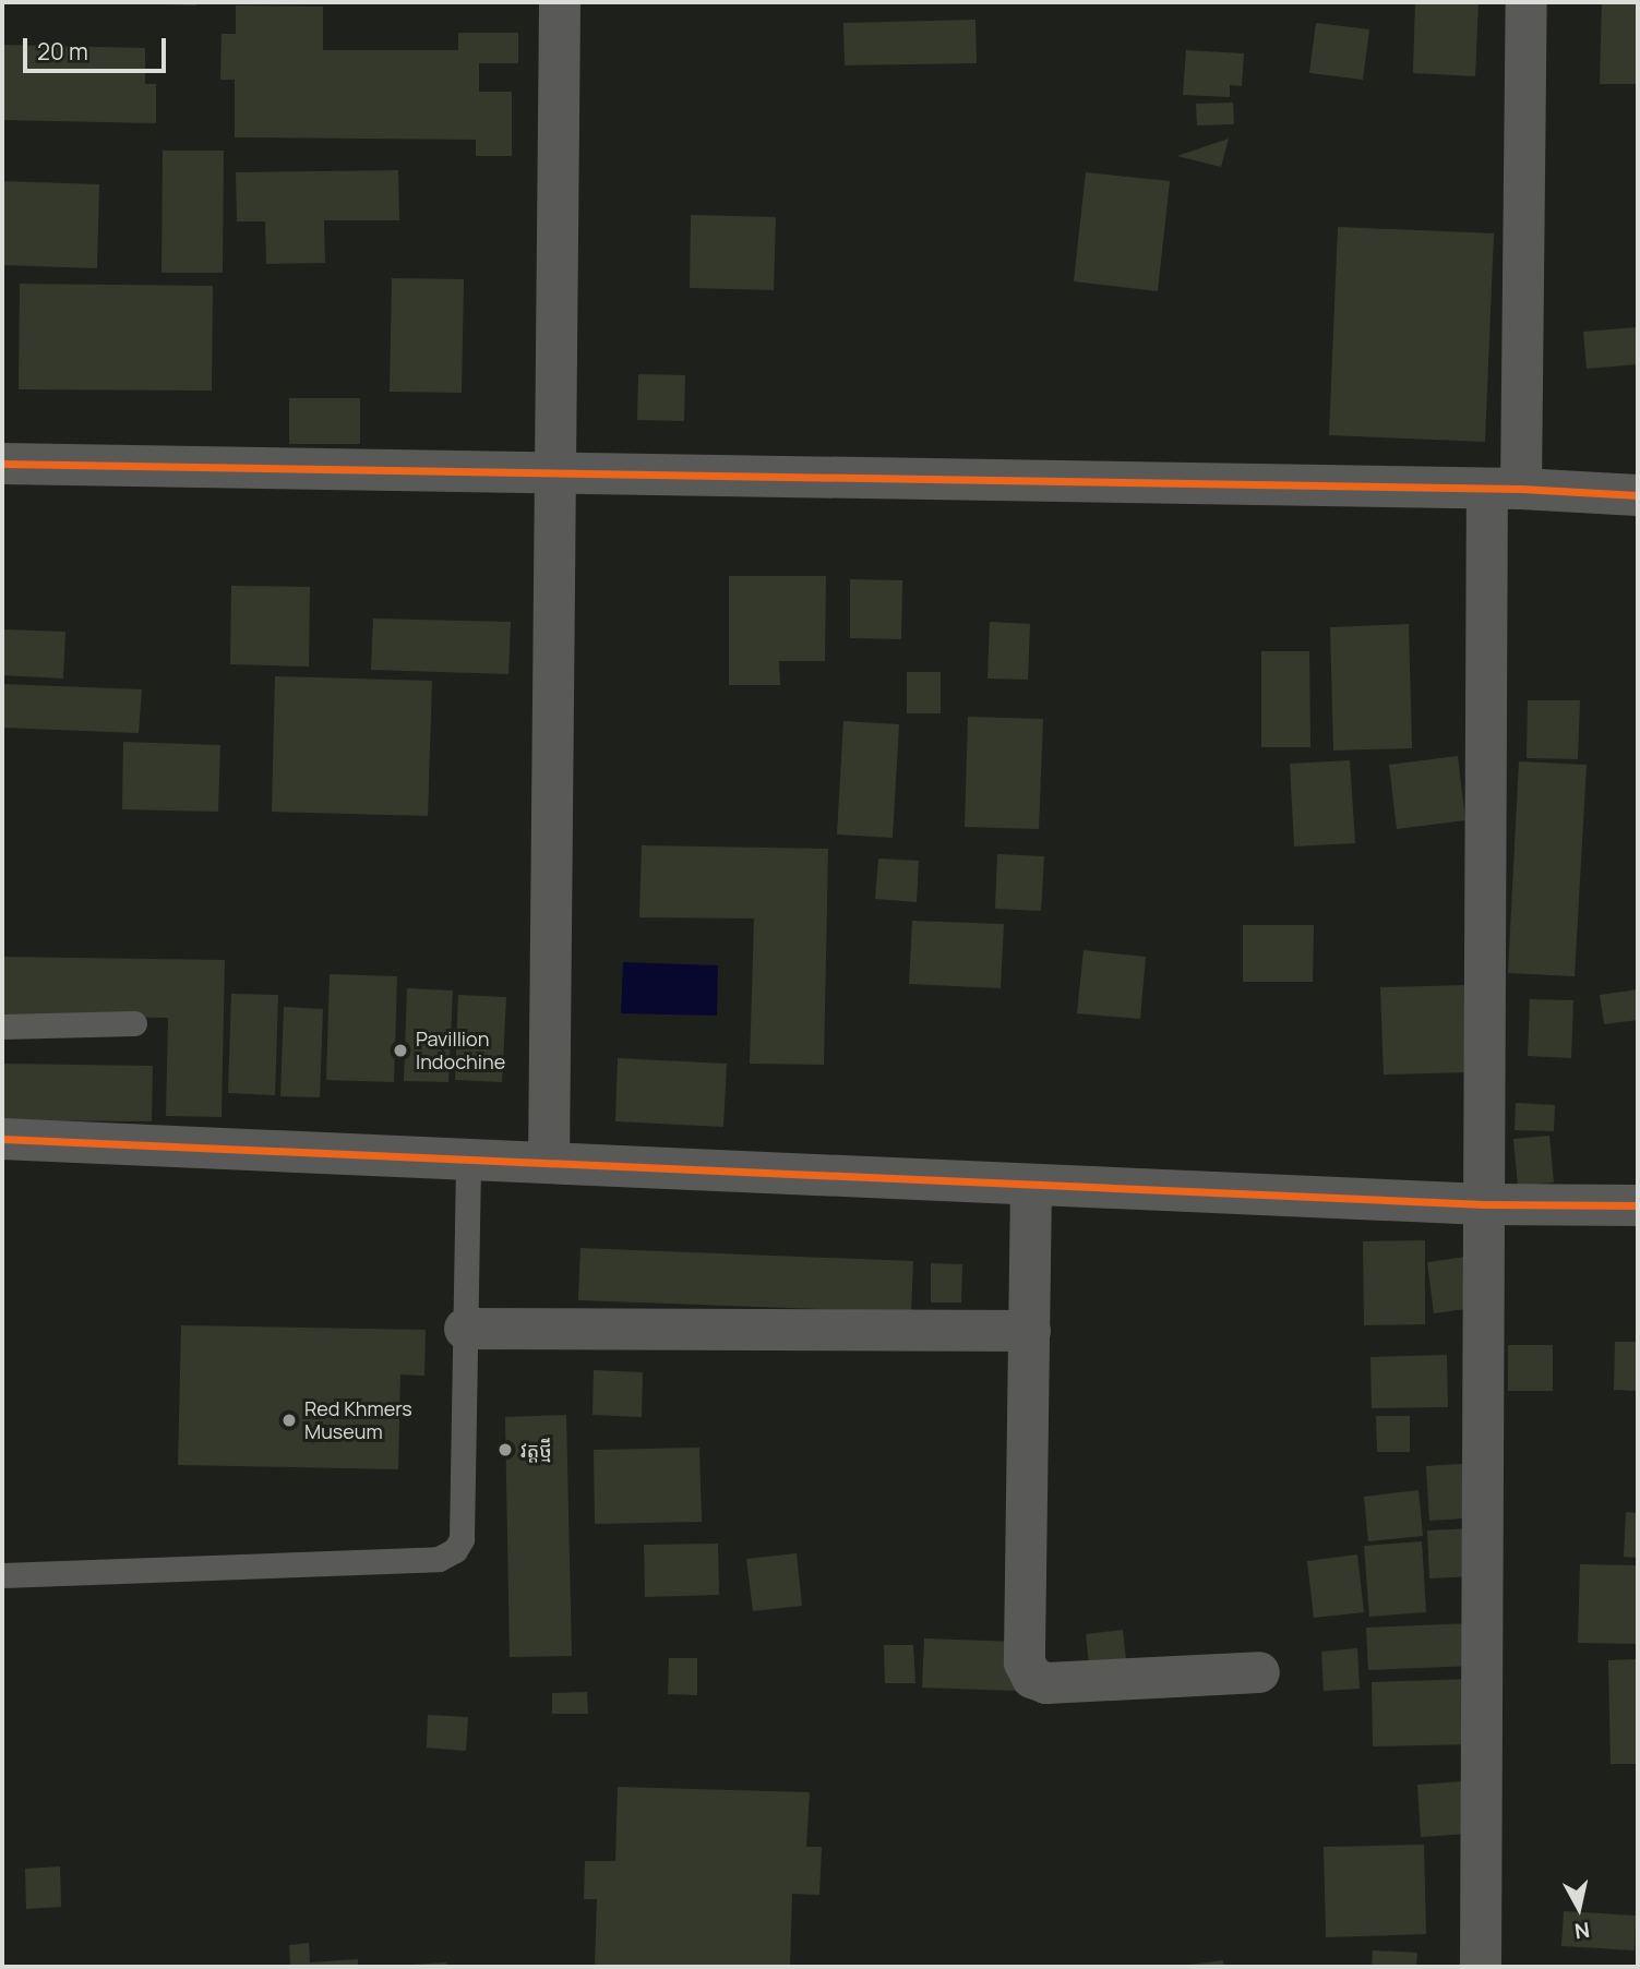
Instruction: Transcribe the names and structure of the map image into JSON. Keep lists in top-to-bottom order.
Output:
{
  "places": ["Pavillion Indochine", "Red Khmers Museum", "វត្តថ្មី"],
  "scale_bar": "20 m",
  "north": "bottom"
}
